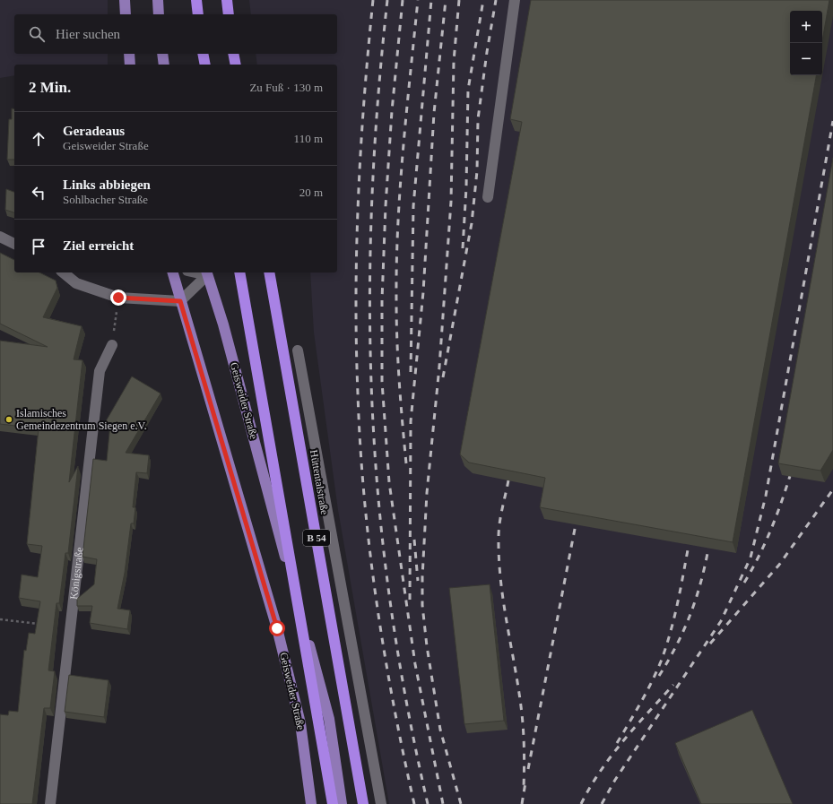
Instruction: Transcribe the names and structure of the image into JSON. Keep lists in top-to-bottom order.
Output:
{
  "streets": {
    "highway": ["Hüttentalstraße", "B 54"],
    "main road": ["Geisweider Straße"],
    "street": ["Königstraße"]
  },
  "places": ["Islamisches Gemeindezentrum Siegen e.V."],
  "page": {
    "map_buttons": ["+", "−"],
    "search": "Hier suchen",
    "heading": ["2 Min.", "Zu Fuß · 130 m"],
    "list": [
      ["Geradeaus", "Geisweider Straße", "110 m"],
      ["Links abbiegen", "Sohlbacher Straße", "20 m"],
      "Ziel erreicht"
    ]
  }
}
